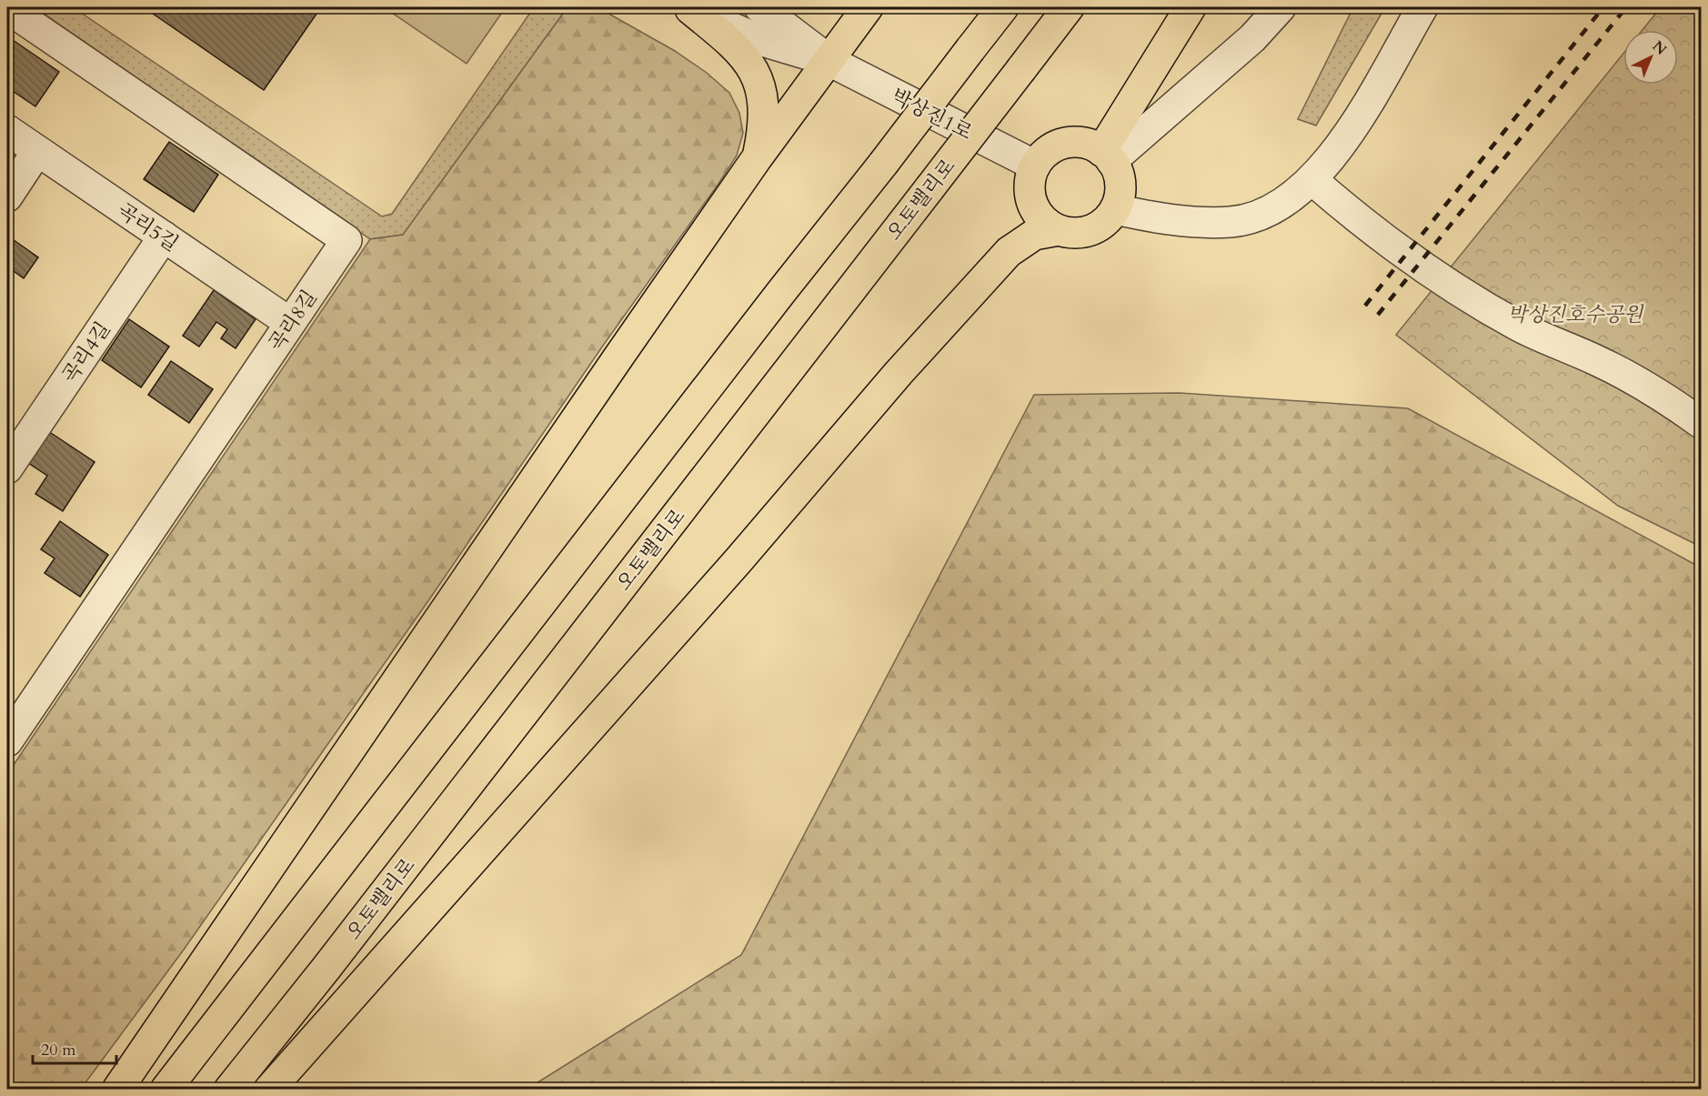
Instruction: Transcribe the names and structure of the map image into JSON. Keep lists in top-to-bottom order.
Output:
{
  "streets": {
    "highway": ["오토밸리로"],
    "street": [
      "박상진1로",
      "곡리5길",
      "곡리8길",
      "곡리4길"
    ]
  },
  "crossings": [
    ["곡리5길", "곡리8길"],
    ["곡리5길", "곡리4길"]
  ],
  "parks": ["박상진호수공원"],
  "scale_bar": "20 m",
  "north": "top right"
}
